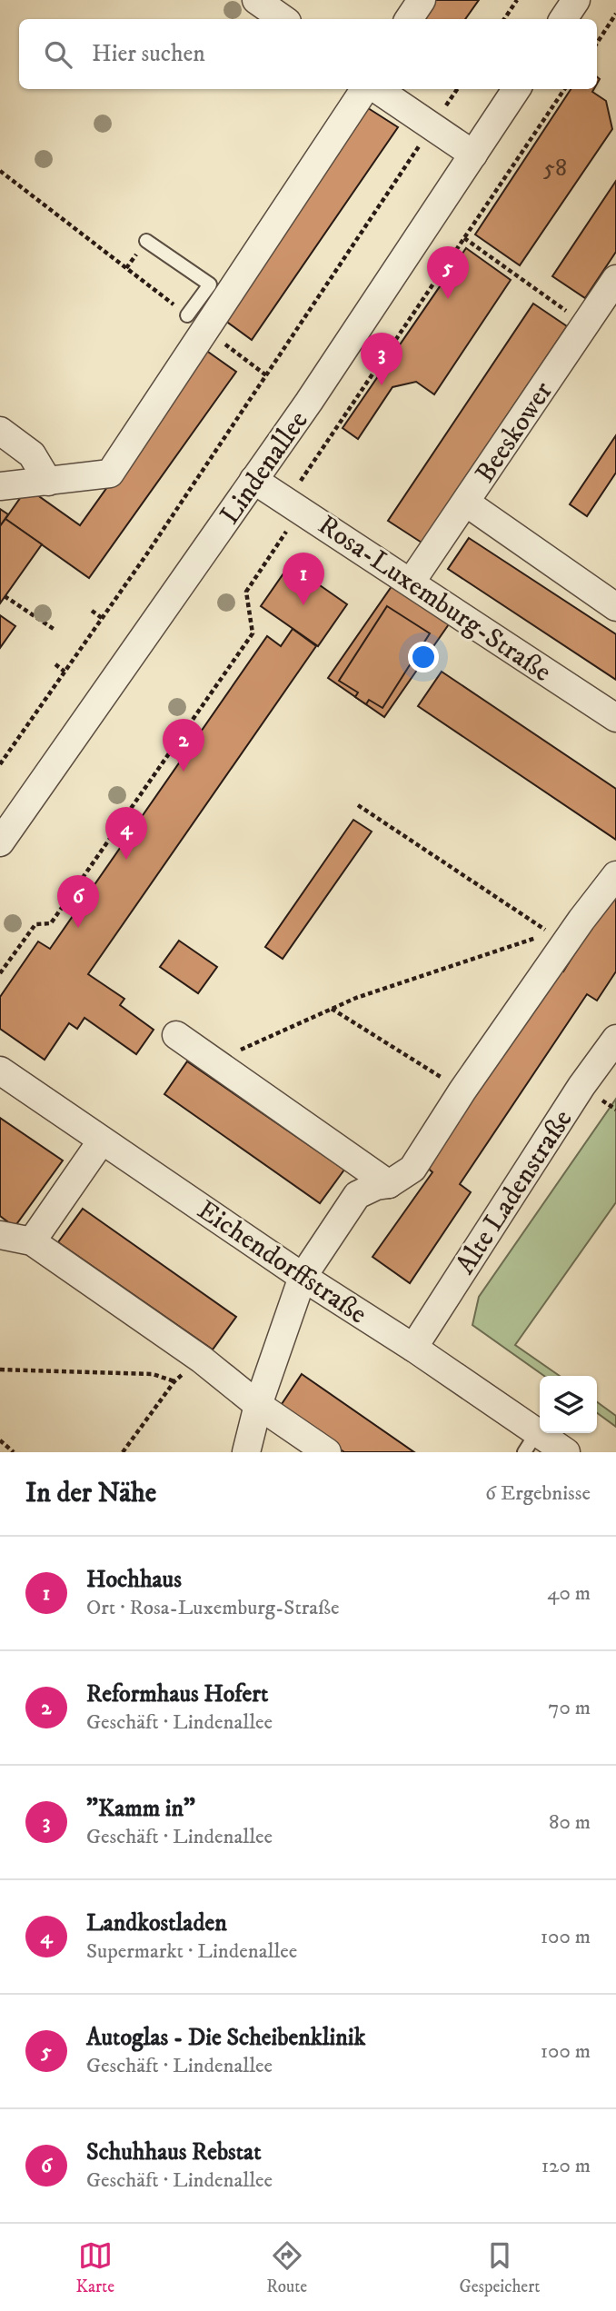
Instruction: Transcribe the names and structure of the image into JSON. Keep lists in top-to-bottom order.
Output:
{
  "streets": {
    "street": [
      "Beeskower",
      "Lindenallee",
      "Rosa-Luxemburg-Straße",
      "Alte Ladenstraße",
      "Eichendorffstraße"
    ]
  },
  "crossings": [
    ["Beeskower", "Rosa-Luxemburg-Straße"],
    ["Lindenallee", "Rosa-Luxemburg-Straße"],
    ["Alte Ladenstraße", "Eichendorffstraße"]
  ],
  "house_numbers": ["58"],
  "page": {
    "search": "Hier suchen",
    "pins": [
      "5",
      "3",
      "1",
      "2",
      "4",
      "6"
    ],
    "heading": ["In der Nähe", "6 Ergebnisse"],
    "list": [
      {
        "mark": "1",
        "name": "Hochhaus",
        "note": "Ort · Rosa-Luxemburg-Straße",
        "value": "40 m"
      },
      {
        "mark": "2",
        "name": "Reformhaus Hofert",
        "note": "Geschäft · Lindenallee",
        "value": "70 m"
      },
      {
        "mark": "3",
        "name": "\"Kamm in\"",
        "note": "Geschäft · Lindenallee",
        "value": "80 m"
      },
      {
        "mark": "4",
        "name": "Landkostladen",
        "note": "Supermarkt · Lindenallee",
        "value": "100 m"
      },
      {
        "mark": "5",
        "name": "Autoglas - Die Scheibenklinik",
        "note": "Geschäft · Lindenallee",
        "value": "100 m"
      },
      {
        "mark": "6",
        "name": "Schuhhaus Rebstat",
        "note": "Geschäft · Lindenallee",
        "value": "120 m"
      }
    ],
    "nav": ["Karte", "Route", "Gespeichert"]
  }
}
